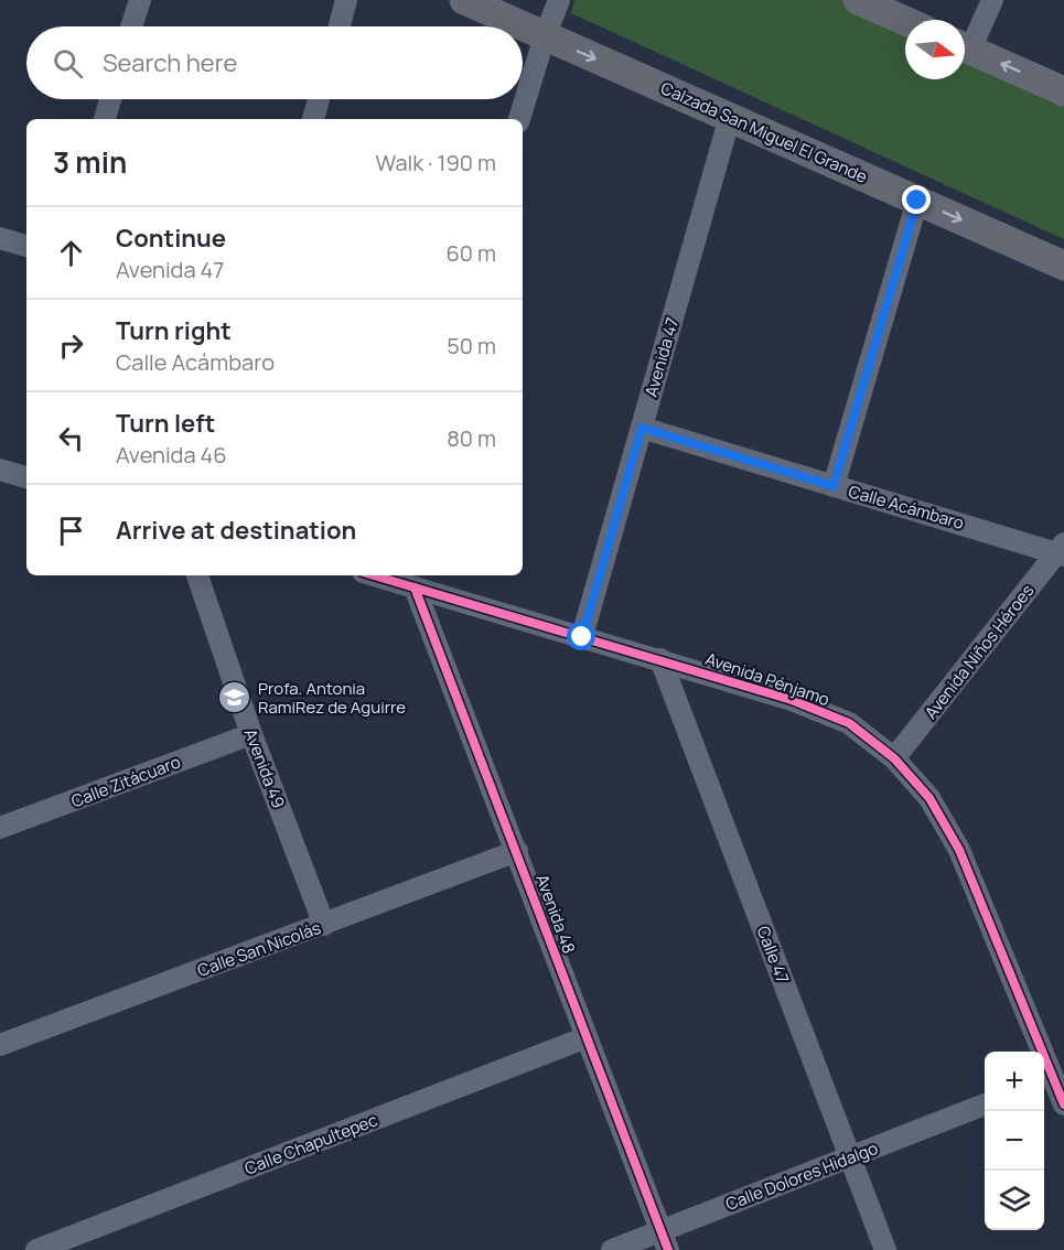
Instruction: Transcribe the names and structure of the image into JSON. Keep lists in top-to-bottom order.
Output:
{
  "streets": {
    "street": [
      "Calzada San Miguel El Grande",
      "Avenida 47",
      "Calle Acámbaro",
      "Avenida Niños Héroes",
      "Avenida Pénjamo",
      "Avenida 49",
      "Calle Zitácuaro",
      "Avenida 48",
      "Calle San Nicolás",
      "Calle 47",
      "Calle Chapultepec",
      "Calle Dolores Hidalgo"
    ]
  },
  "crossings": [
    ["Calzada San Miguel El Grande", "Avenida 47"],
    ["Avenida 47", "Calle Acámbaro"],
    ["Avenida 47", "Avenida Pénjamo"],
    ["Calle Acámbaro", "Avenida Niños Héroes"],
    ["Avenida Niños Héroes", "Avenida Pénjamo"],
    ["Avenida Pénjamo", "Avenida 48"],
    ["Avenida Pénjamo", "Calle 47"],
    ["Avenida 49", "Calle Zitácuaro"],
    ["Avenida 49", "Calle San Nicolás"],
    ["Avenida 48", "Calle San Nicolás"],
    ["Avenida 48", "Calle Chapultepec"],
    ["Avenida 48", "Calle Dolores Hidalgo"],
    ["Calle 47", "Calle Dolores Hidalgo"]
  ],
  "one_way": ["Calzada San Miguel El Grande"],
  "places": {
    "school or university": ["Profa. Antonia RamiRez de Aguirre"]
  },
  "north": "right",
  "page": {
    "search": "Search here",
    "heading": ["3 min", "Walk · 190 m"],
    "list": [
      ["Continue", "Avenida 47", "60 m"],
      ["Turn right", "Calle Acámbaro", "50 m"],
      ["Turn left", "Avenida 46", "80 m"],
      "Arrive at destination"
    ],
    "map_buttons": ["+", "−"]
  }
}
